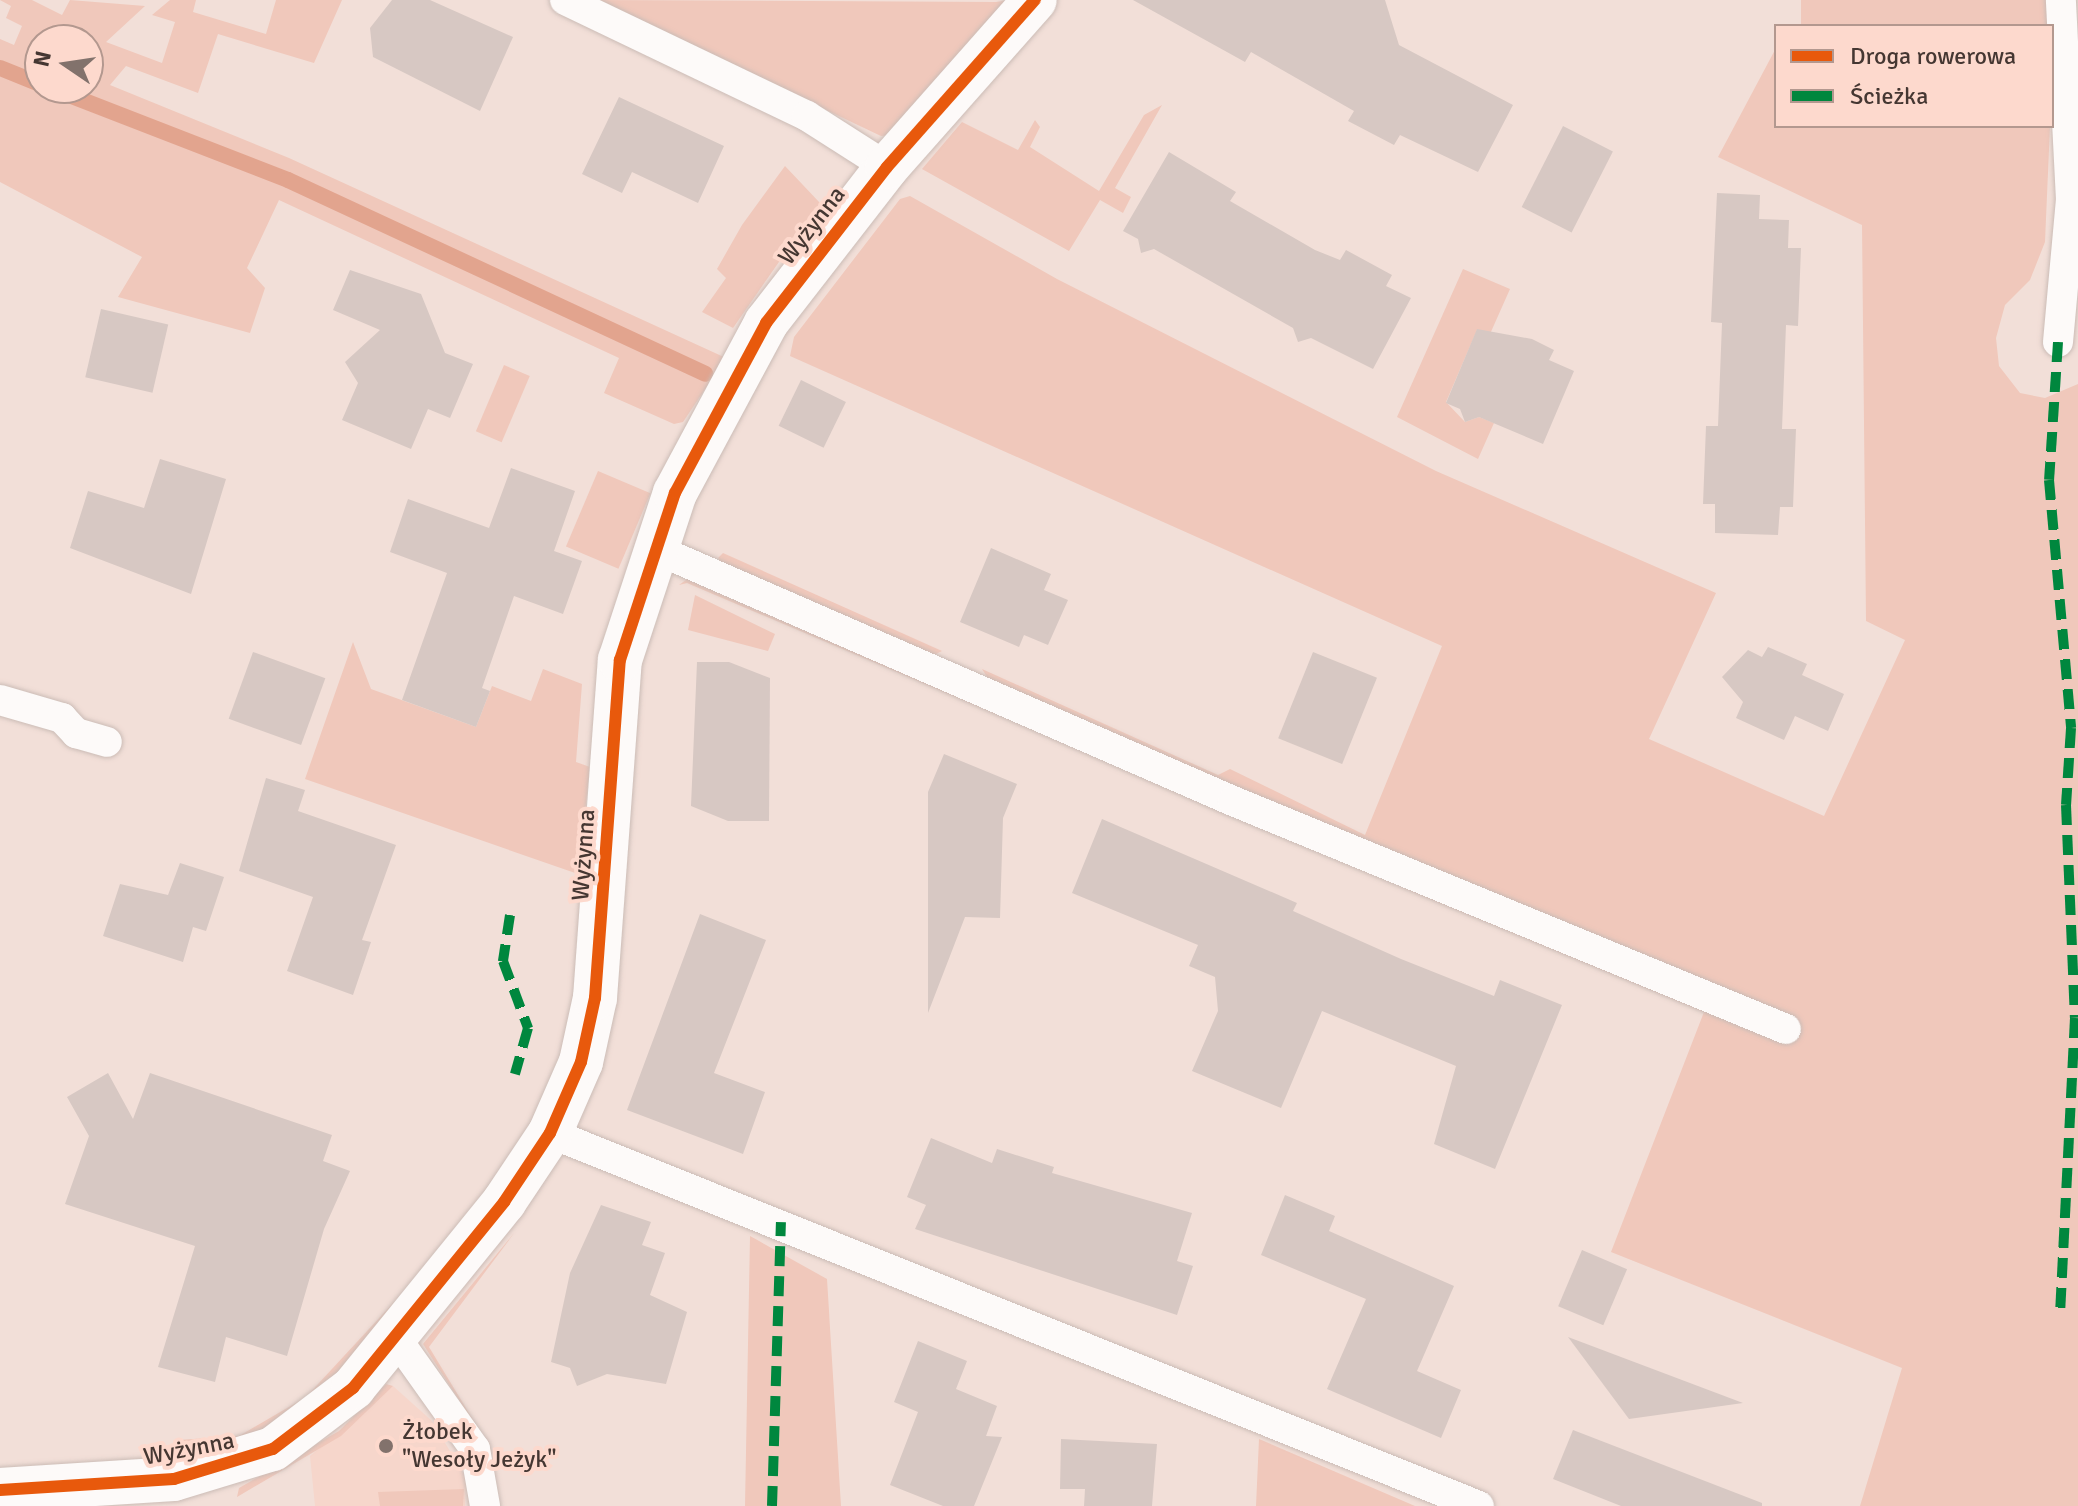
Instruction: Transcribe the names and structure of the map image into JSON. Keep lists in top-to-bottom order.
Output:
{
  "streets": {
    "street": ["Wyżynna"]
  },
  "places": ["Żłobek \"Wesoły Jeżyk\""],
  "legend": ["Droga rowerowa", "Ścieżka"],
  "north": "left"
}
